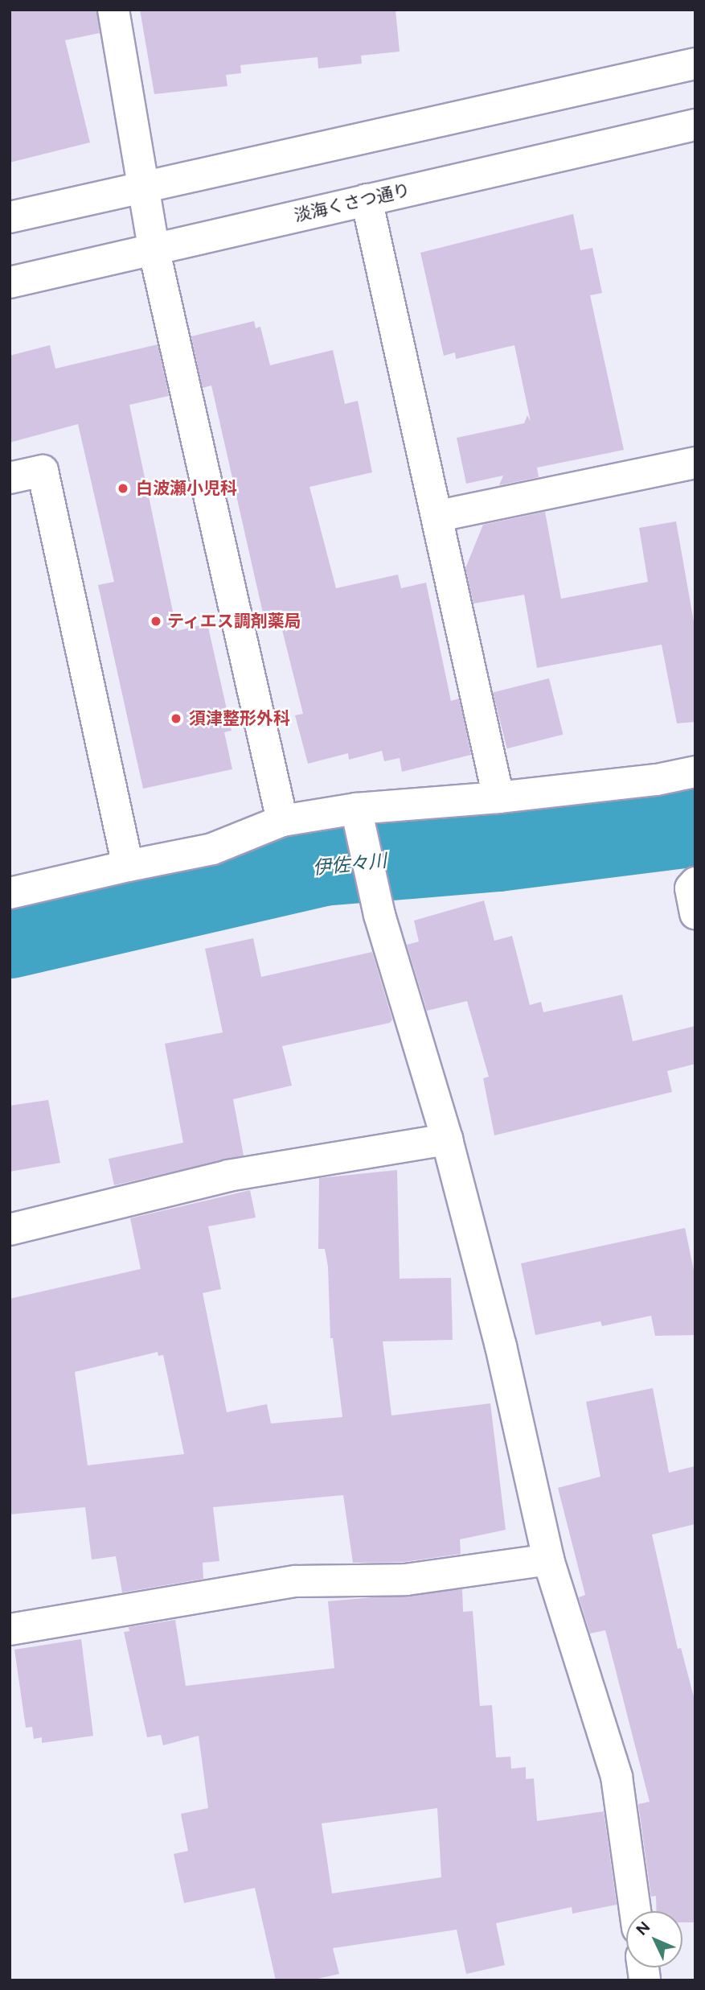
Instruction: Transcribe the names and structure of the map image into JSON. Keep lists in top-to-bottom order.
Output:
{
  "streets": {
    "street": ["淡海くさつ通り"]
  },
  "water": ["伊佐々川"],
  "places": ["白波瀬小児科", "ティエス調剤薬局", "須津整形外科"],
  "north": "top left"
}
